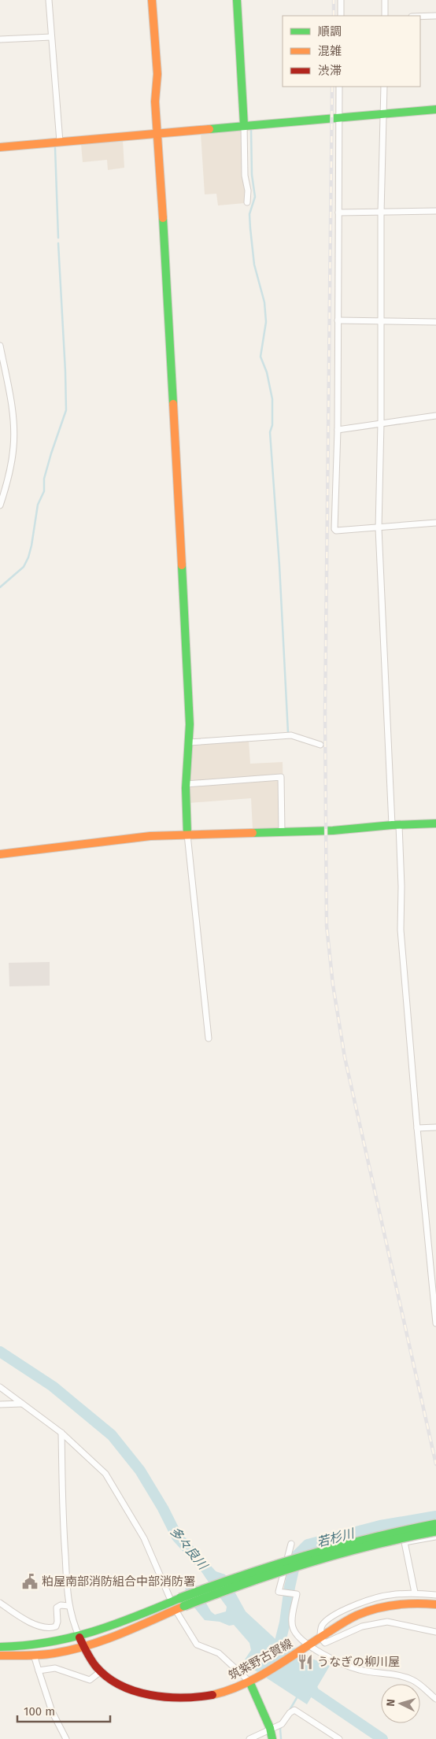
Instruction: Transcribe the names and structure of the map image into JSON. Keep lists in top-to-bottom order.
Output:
{
  "streets": {
    "street": ["筑紫野古賀線"]
  },
  "water": ["若杉川", "多々良川"],
  "places": {
    "public building": ["粕屋南部消防組合中部消防署"],
    "restaurant": ["うなぎの柳川屋"]
  },
  "legend": ["順調", "混雑", "渋滞"],
  "scale_bar": "100 m",
  "north": "left"
}
